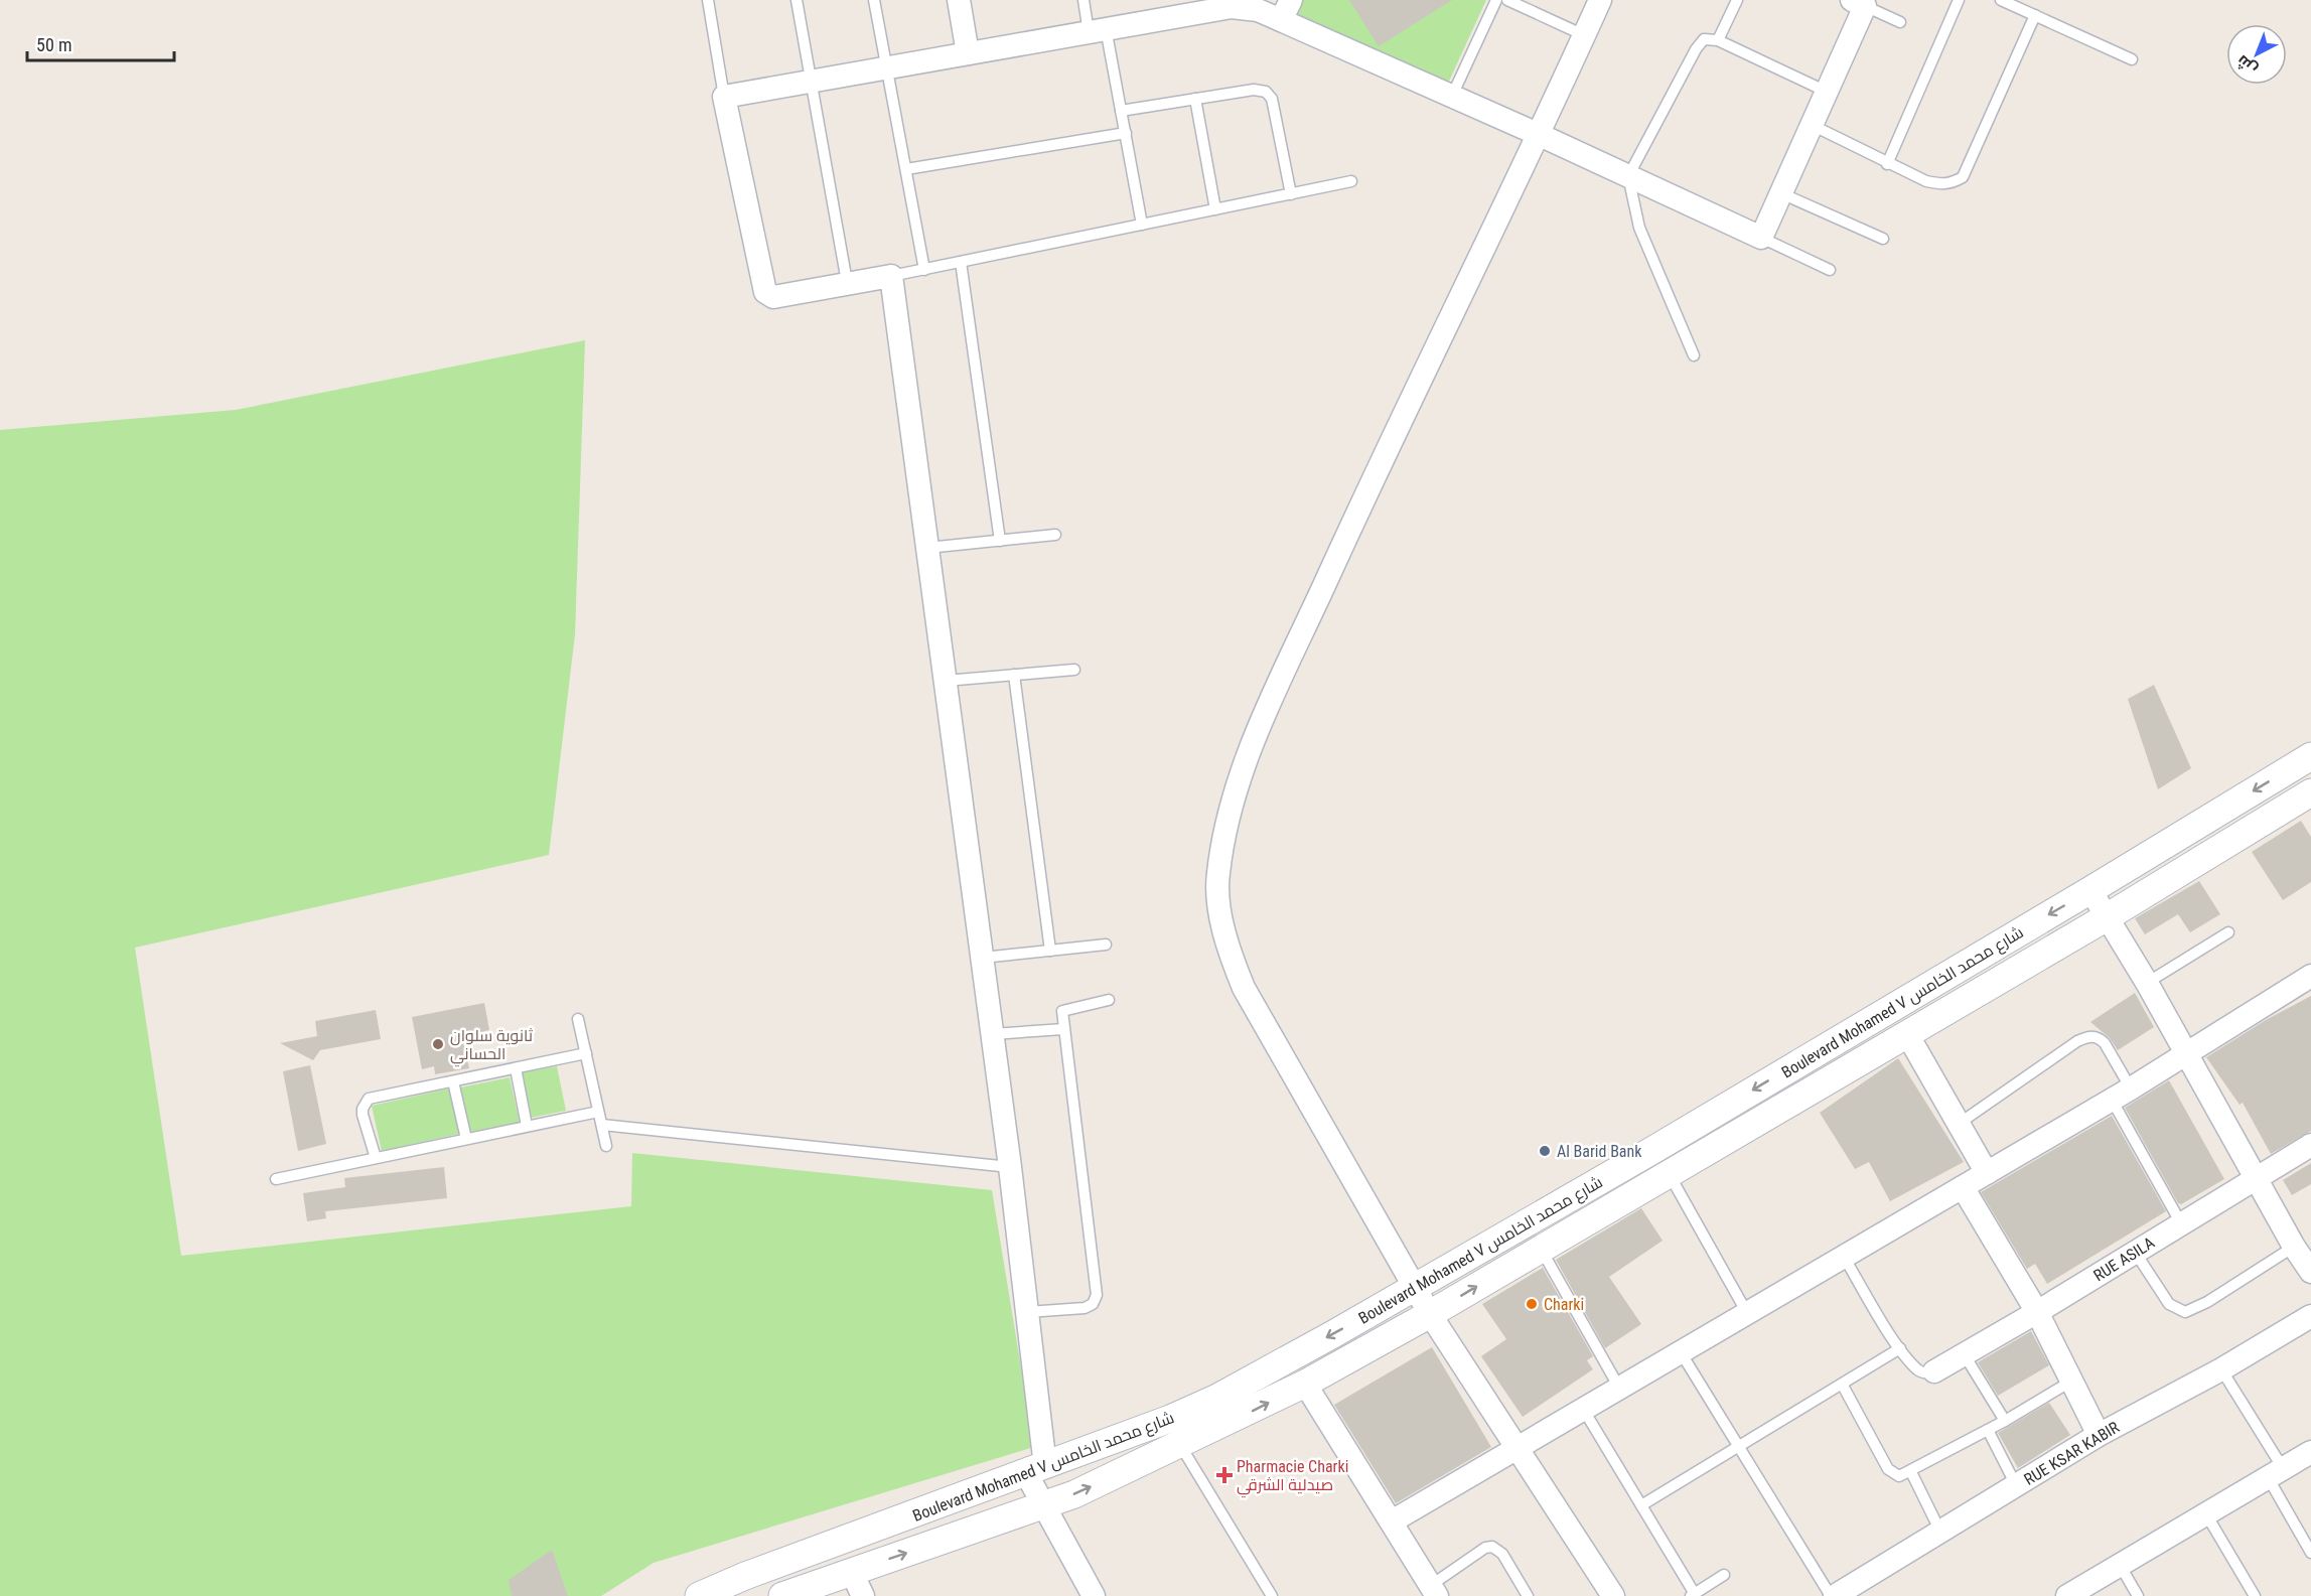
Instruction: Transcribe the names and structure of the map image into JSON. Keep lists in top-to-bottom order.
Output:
{
  "streets": {
    "street": ["Boulevard Mohamed V شارع محمد الخامس", "RUE ASILA", "RUE KSAR KABIR"]
  },
  "places": {
    "other": ["ثانوية سلوان الحساني", "Al Barid Bank", "Charki"],
    "health": ["Pharmacie Charki صيدلية الشرقي"]
  },
  "scale_bar": "50 m",
  "north": "bottom left"
}
